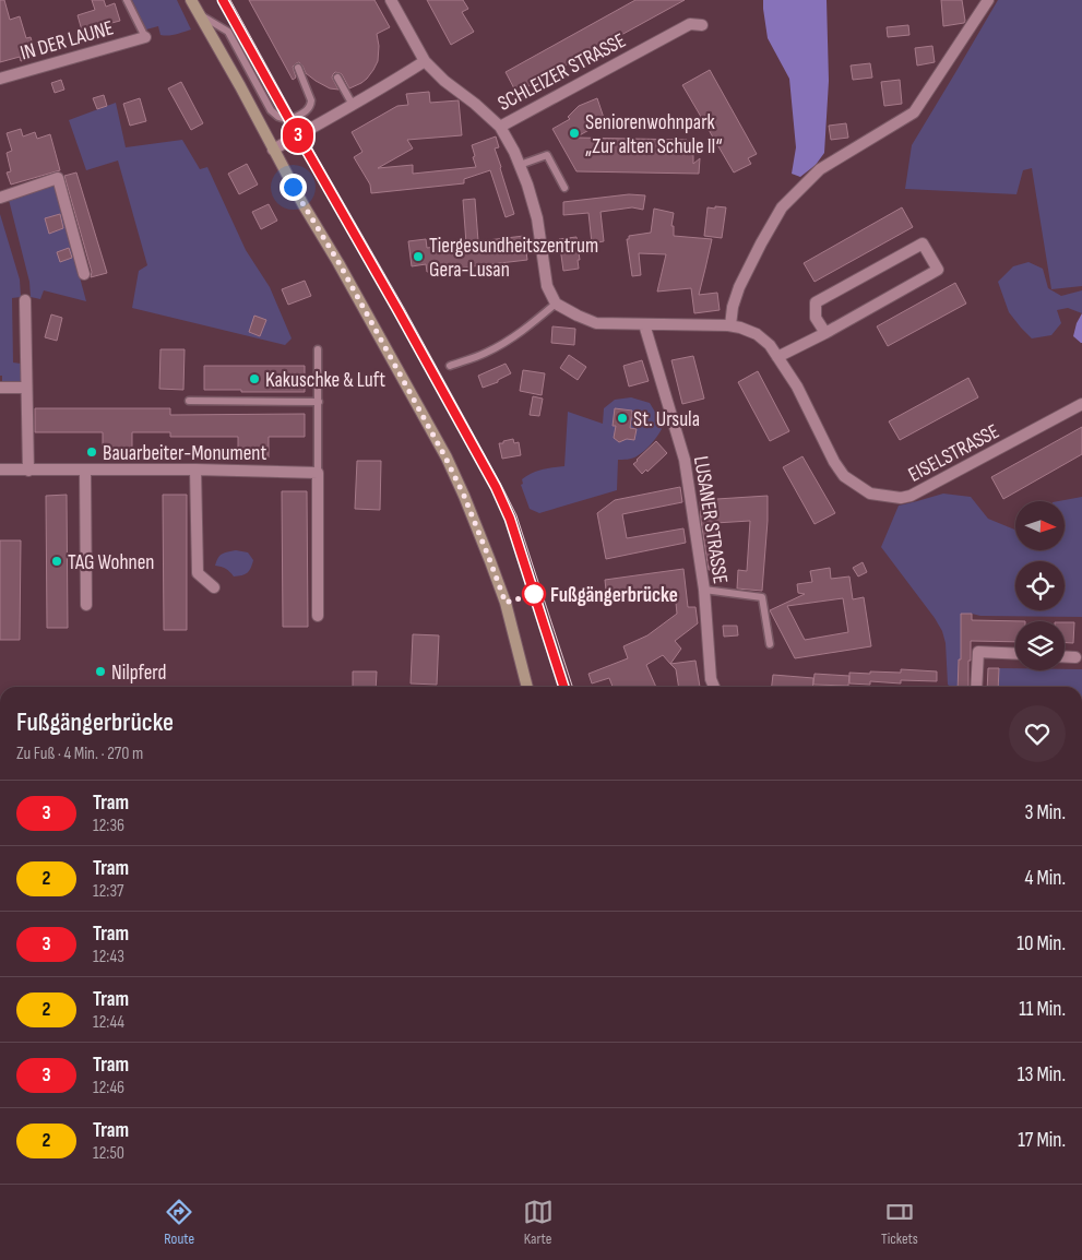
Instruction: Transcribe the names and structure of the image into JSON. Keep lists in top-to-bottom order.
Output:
{
  "streets": {
    "street": [
      "IN DER LAUNE",
      "SCHLEIZER STRASSE",
      "EISELSTRASSE",
      "LUSANER STRASSE"
    ]
  },
  "places": [
    "Seniorenwohnpark „Zur alten Schule II“",
    "Tiergesundheitszentrum Gera-Lusan",
    "Kakuschke & Luft",
    "St. Ursula",
    "Bauarbeiter-Monument",
    "TAG Wohnen",
    "Fußgängerbrücke",
    "Nilpferd"
  ],
  "lines": ["tram line 3"],
  "north": "right",
  "page": {
    "on_map": "3",
    "heading": ["Fußgängerbrücke", "Zu Fuß · 4 Min. · 270 m"],
    "list": [
      {
        "mark": "3",
        "name": "Tram",
        "note": "12:36",
        "value": "3 Min."
      },
      {
        "mark": "2",
        "name": "Tram",
        "note": "12:37",
        "value": "4 Min."
      },
      {
        "mark": "3",
        "name": "Tram",
        "note": "12:43",
        "value": "10 Min."
      },
      {
        "mark": "2",
        "name": "Tram",
        "note": "12:44",
        "value": "11 Min."
      },
      {
        "mark": "3",
        "name": "Tram",
        "note": "12:46",
        "value": "13 Min."
      },
      {
        "mark": "2",
        "name": "Tram",
        "note": "12:50",
        "value": "17 Min."
      }
    ],
    "tabs": ["Route", "Karte", "Tickets"]
  }
}
